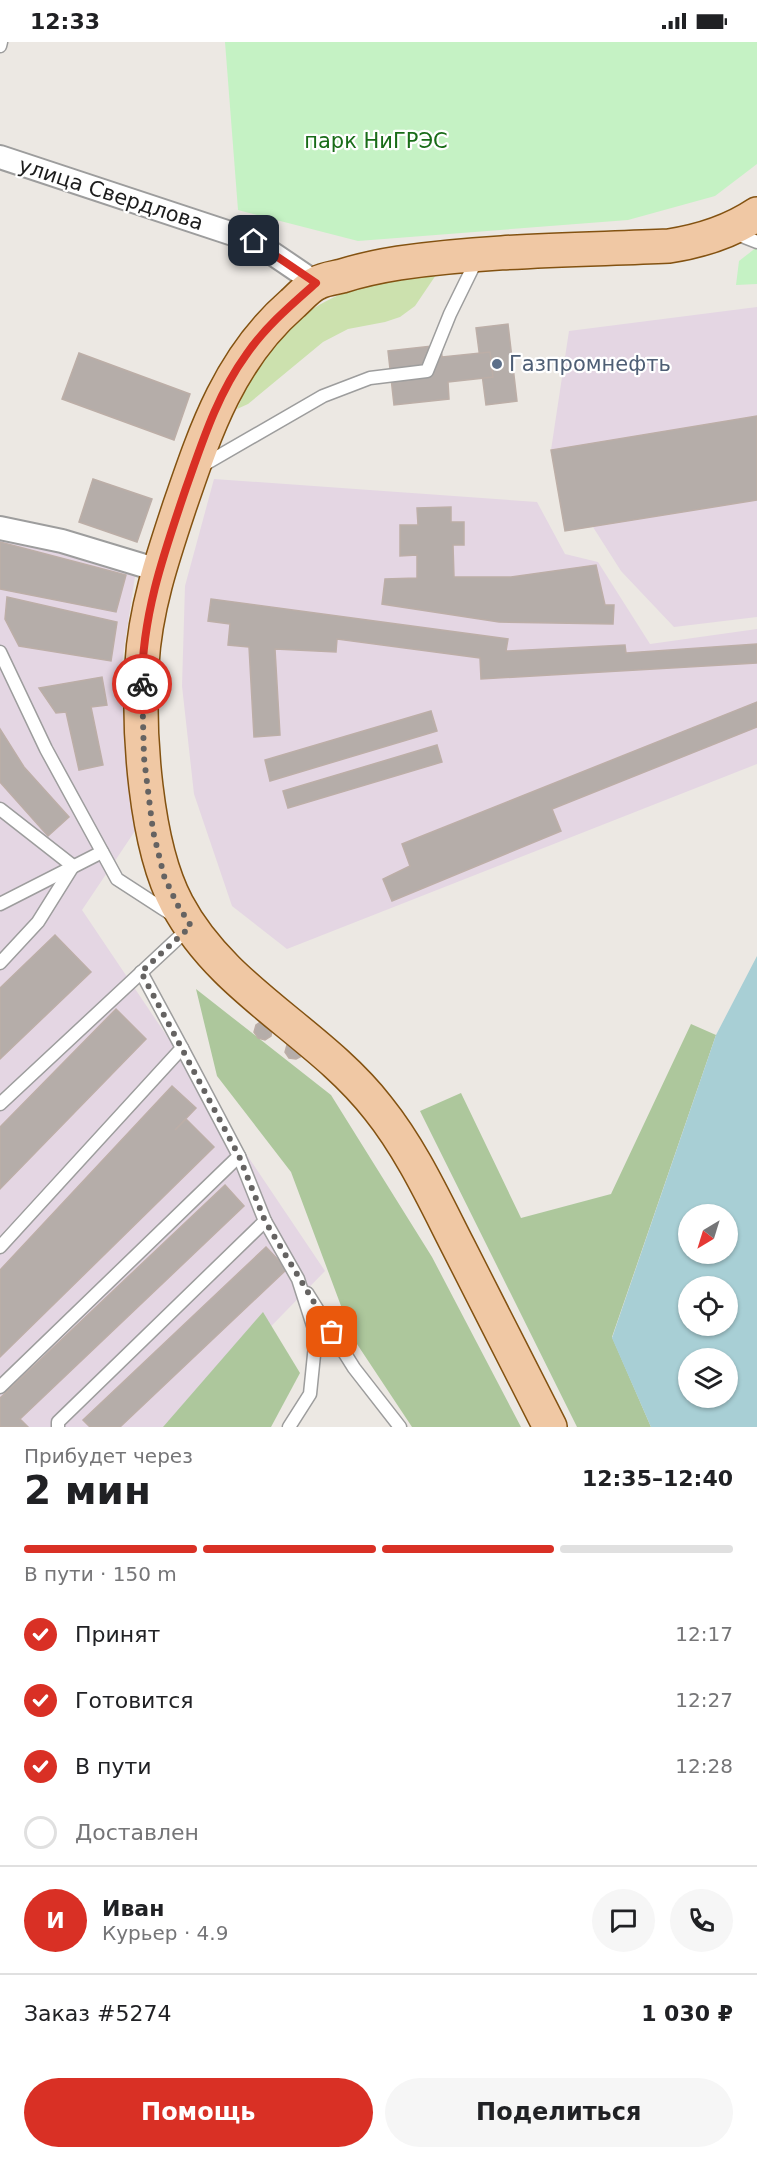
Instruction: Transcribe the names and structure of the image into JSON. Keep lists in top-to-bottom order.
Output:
{
  "streets": {
    "street": ["улица Свердлова"]
  },
  "parks": ["парк НиГРЭС"],
  "places": ["Газпромнефть"],
  "north": "bottom left",
  "page": {
    "status": "12:33",
    "heading": ["2 мин", "Прибудет через", "12:35–12:40"],
    "panel": [
      "Иван",
      "Курьер · 4.9",
      "Заказ #5274",
      "1 030 ₽"
    ],
    "bar": "В пути · 150 m",
    "list": [
      ["Принят", "12:17"],
      ["Готовится", "12:27"],
      ["В пути", "12:28"],
      "Доставлен"
    ],
    "round": "И",
    "buttons": ["Помощь", "Поделиться"]
  }
}
